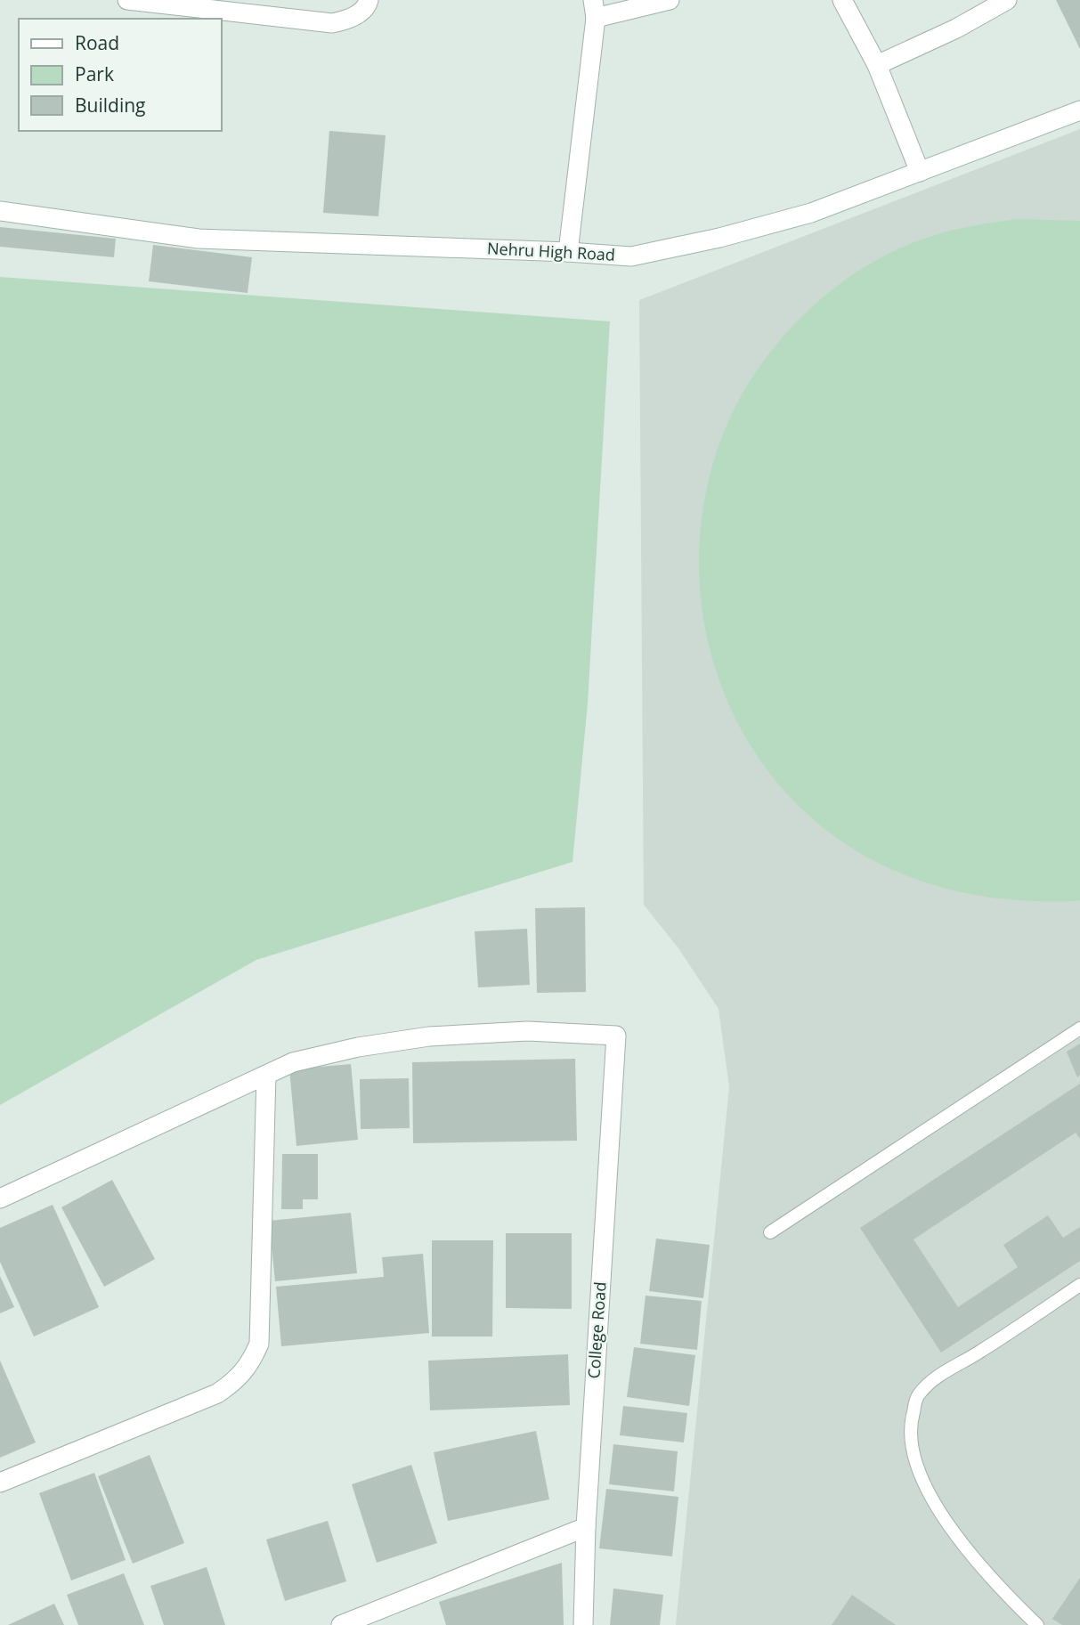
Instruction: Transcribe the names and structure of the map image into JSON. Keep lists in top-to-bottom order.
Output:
{
  "streets": {
    "street": ["Nehru High Road", "College Road"]
  },
  "legend": ["Road", "Park", "Building"]
}
